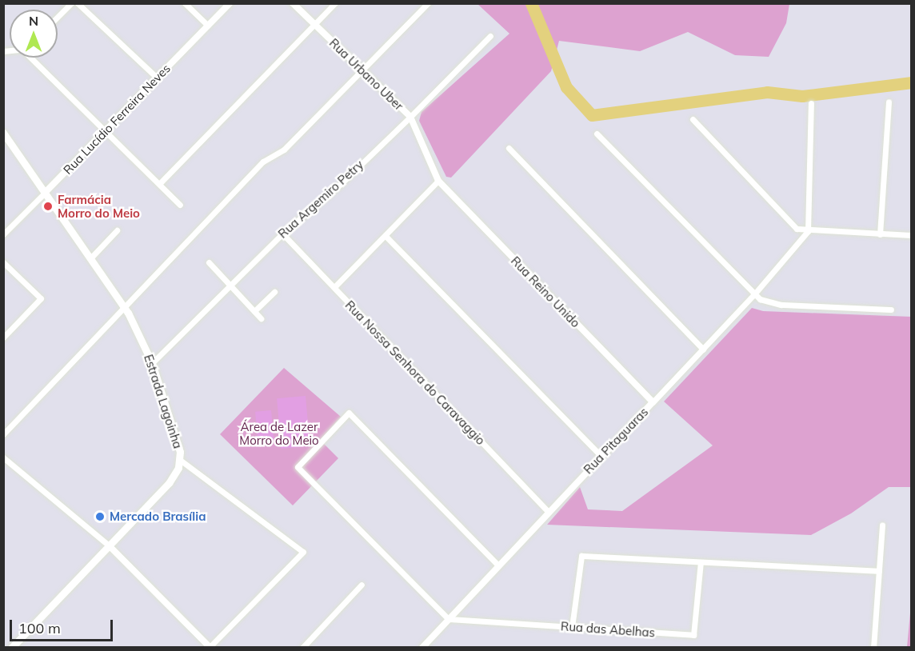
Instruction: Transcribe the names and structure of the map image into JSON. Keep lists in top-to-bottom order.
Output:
{
  "streets": {
    "main road": ["Estrada Lagoinha"],
    "street": [
      "Rua Urbano Uber",
      "Rua Lucídio Ferreira Neves",
      "Rua Argemiro Petry",
      "Rua Reino Unido",
      "Rua Nossa Senhora do Caravaggio",
      "Rua Pitaguaras",
      "Rua das Abelhas"
    ]
  },
  "crossings": [
    ["Rua Urbano Uber", "Rua Argemiro Petry"],
    ["Rua Urbano Uber", "Rua Reino Unido"],
    ["Rua Lucídio Ferreira Neves", "Estrada Lagoinha"],
    ["Rua Argemiro Petry", "Rua Nossa Senhora do Caravaggio"],
    ["Rua Argemiro Petry", "Estrada Lagoinha"],
    ["Rua Reino Unido", "Rua Pitaguaras"],
    ["Rua Nossa Senhora do Caravaggio", "Rua Pitaguaras"],
    ["Rua Pitaguaras", "Rua das Abelhas"]
  ],
  "parks": ["Área de Lazer Morro do Meio"],
  "places": ["Farmácia Morro do Meio", "Mercado Brasília"],
  "scale_bar": "100 m",
  "north": "top"
}
